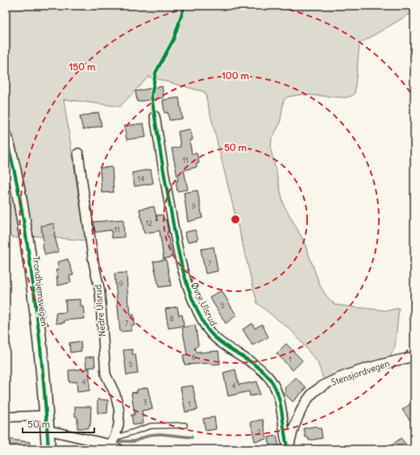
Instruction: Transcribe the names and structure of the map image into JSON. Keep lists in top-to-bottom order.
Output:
{
  "streets": {
    "main road": ["Trondhjemsvegen"],
    "street": ["Øvre Ulsrud", "Nedre Ulsrud", "Stensjordvegen"]
  },
  "crossings": [
    ["Øvre Ulsrud", "Stensjordvegen"]
  ],
  "house_numbers": [
    "11",
    "14",
    "9",
    "12",
    "11",
    "7",
    "9",
    "5",
    "8",
    "7",
    "6",
    "1",
    "5",
    "4",
    "4",
    "3",
    "1",
    "2"
  ],
  "scale_bar": "50 m",
  "rings": ["150 m", "100 m", "50 m"]
}
